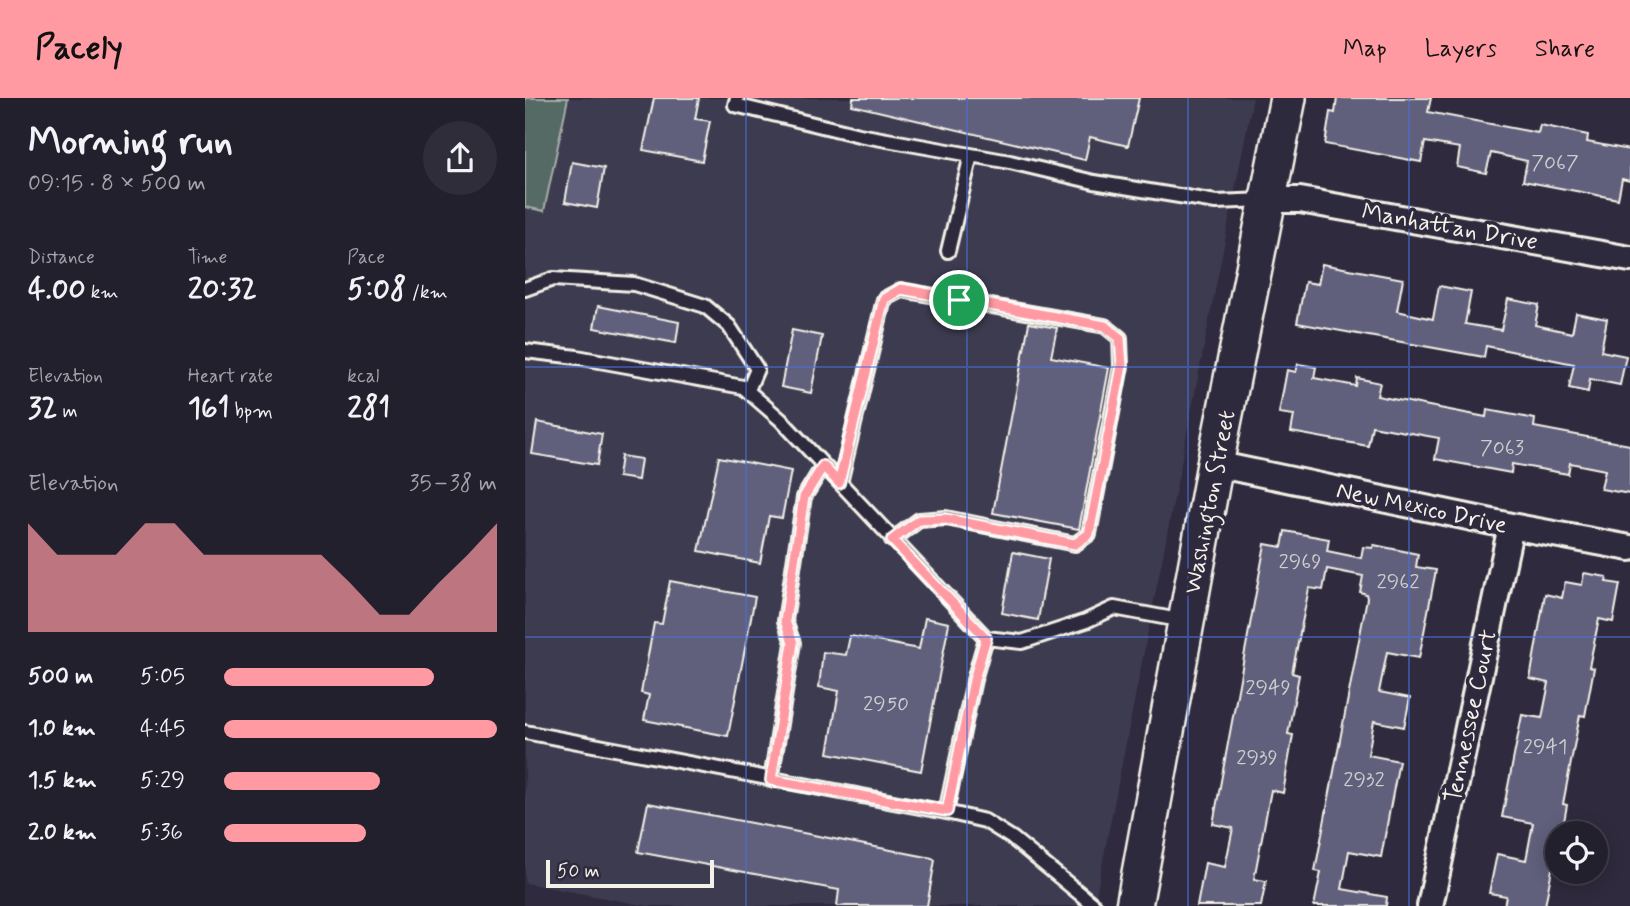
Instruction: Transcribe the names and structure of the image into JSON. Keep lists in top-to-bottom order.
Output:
{
  "streets": {
    "street": [
      "Manhattan Drive",
      "Washington Street",
      "New Mexico Drive",
      "Tennessee Court"
    ]
  },
  "crossings": [
    ["Manhattan Drive", "Washington Street"],
    ["Washington Street", "New Mexico Drive"],
    ["New Mexico Drive", "Tennessee Court"]
  ],
  "house_numbers": [
    "7067",
    "7063",
    "2969",
    "2962",
    "2949",
    "2950",
    "2941",
    "2939",
    "2932"
  ],
  "scale_bar": "50 m",
  "page": {
    "header": "Pacely",
    "nav": ["Map", "Layers", "Share"],
    "heading": ["Morning run", "09:15 · 8 × 500 m"],
    "stats": [
      ["Distance", "4.00 km"],
      ["Time", "20:32"],
      ["Pace", "5:08 /km"],
      ["Elevation", "32 m"],
      ["Heart rate", "161 bpm"],
      ["kcal", "281"]
    ],
    "chart": ["Elevation", "35–38 m"],
    "list": [
      {
        "name": "500 m",
        "note": "5:05"
      },
      {
        "name": "1.0 km",
        "note": "4:45"
      },
      {
        "name": "1.5 km",
        "note": "5:29"
      },
      {
        "name": "2.0 km",
        "note": "5:36"
      }
    ],
    "scale": "50 m"
  }
}
